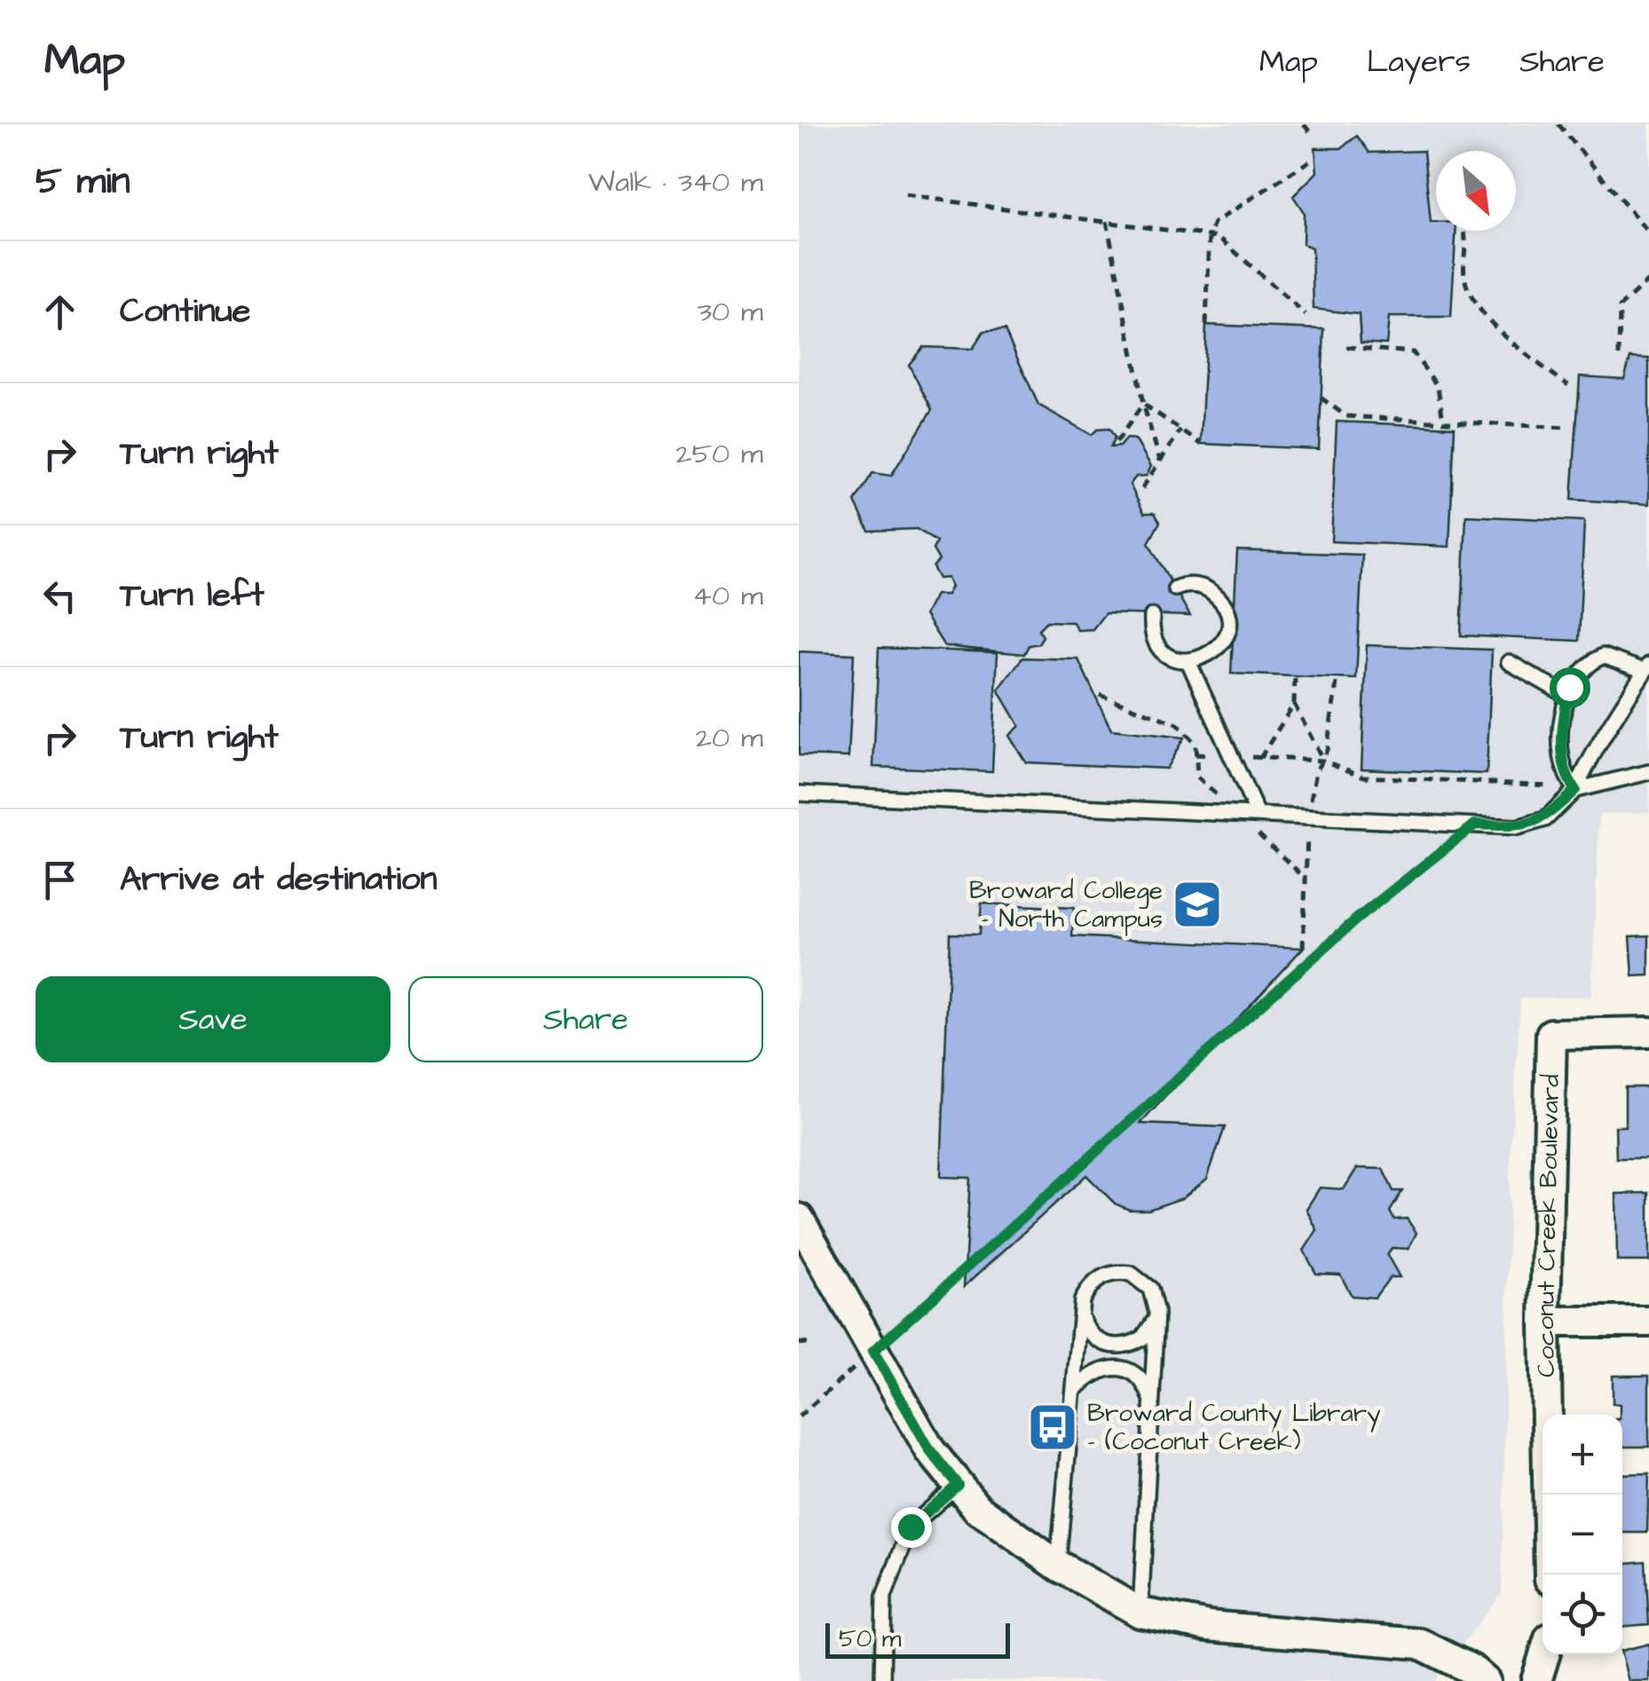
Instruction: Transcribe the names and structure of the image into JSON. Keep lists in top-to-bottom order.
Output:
{
  "streets": {
    "street": ["Coconut Creek Boulevard"]
  },
  "places": {
    "school or university": ["Broward College - North Campus"],
    "bus stop": ["Broward County Library - (Coconut Creek)"]
  },
  "scale_bar": "50 m",
  "north": "bottom right",
  "page": {
    "header": "Map",
    "nav": ["Map", "Layers", "Share"],
    "heading": ["5 min", "Walk · 340 m"],
    "list": [
      ["Continue", "30 m"],
      ["Turn right", "250 m"],
      ["Turn left", "40 m"],
      ["Turn right", "20 m"],
      "Arrive at destination"
    ],
    "buttons": ["Save", "Share"],
    "map_buttons": ["+", "−"],
    "scale": "50 m"
  }
}
